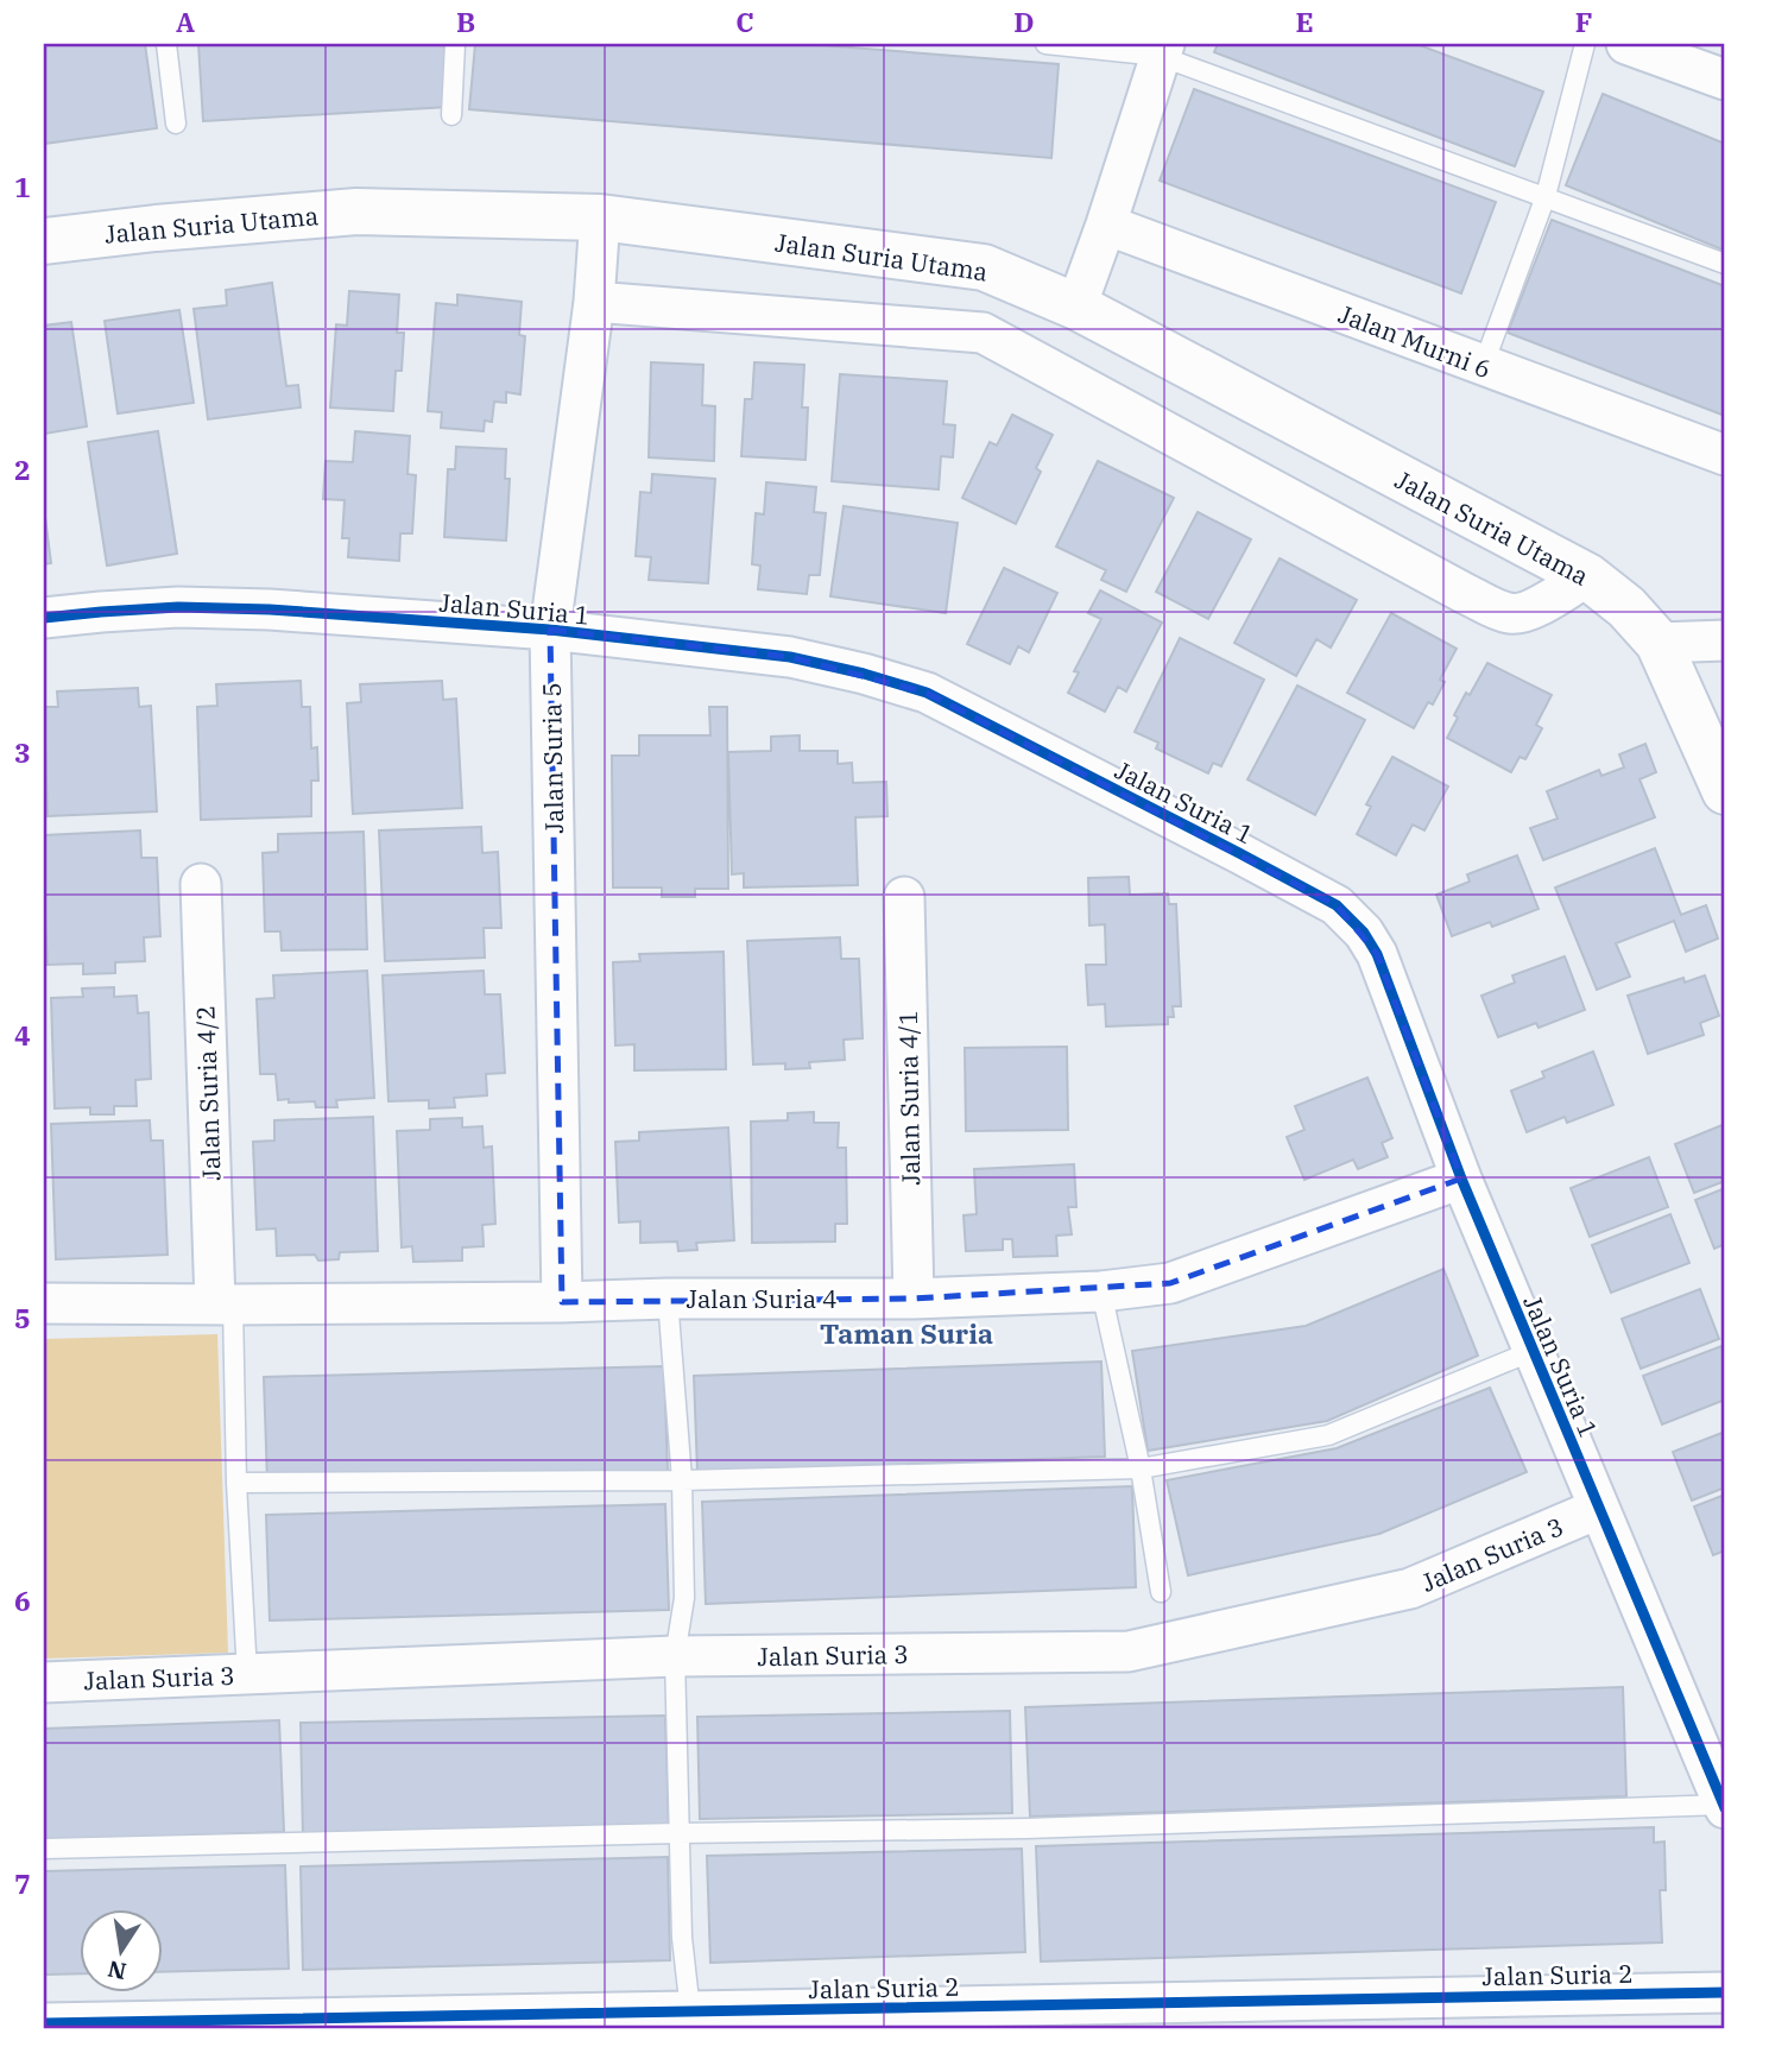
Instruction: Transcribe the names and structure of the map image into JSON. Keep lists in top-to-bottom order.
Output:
{
  "streets": {
    "main road": ["Jalan Suria Utama"],
    "street": [
      "Jalan Murni 6",
      "Jalan Suria 1",
      "Jalan Suria 5",
      "Jalan Suria 4/2",
      "Jalan Suria 4/1",
      "Jalan Suria 4",
      "Jalan Suria 3",
      "Jalan Suria 2"
    ]
  },
  "crossings": [
    ["Jalan Suria Utama", "Jalan Suria 5"],
    ["Jalan Suria 1", "Jalan Suria 5"],
    ["Jalan Suria 1", "Jalan Suria 4"],
    ["Jalan Suria 1", "Jalan Suria 3"],
    ["Jalan Suria 5", "Jalan Suria 4"],
    ["Jalan Suria 4/2", "Jalan Suria 4"],
    ["Jalan Suria 4/1", "Jalan Suria 4"]
  ],
  "districts": ["Taman Suria"],
  "north": "bottom",
  "grid": {
    "columns": [
      "A",
      "B",
      "C",
      "D",
      "E",
      "F"
    ],
    "rows": [
      "1",
      "2",
      "3",
      "4",
      "5",
      "6",
      "7"
    ]
  }
}
